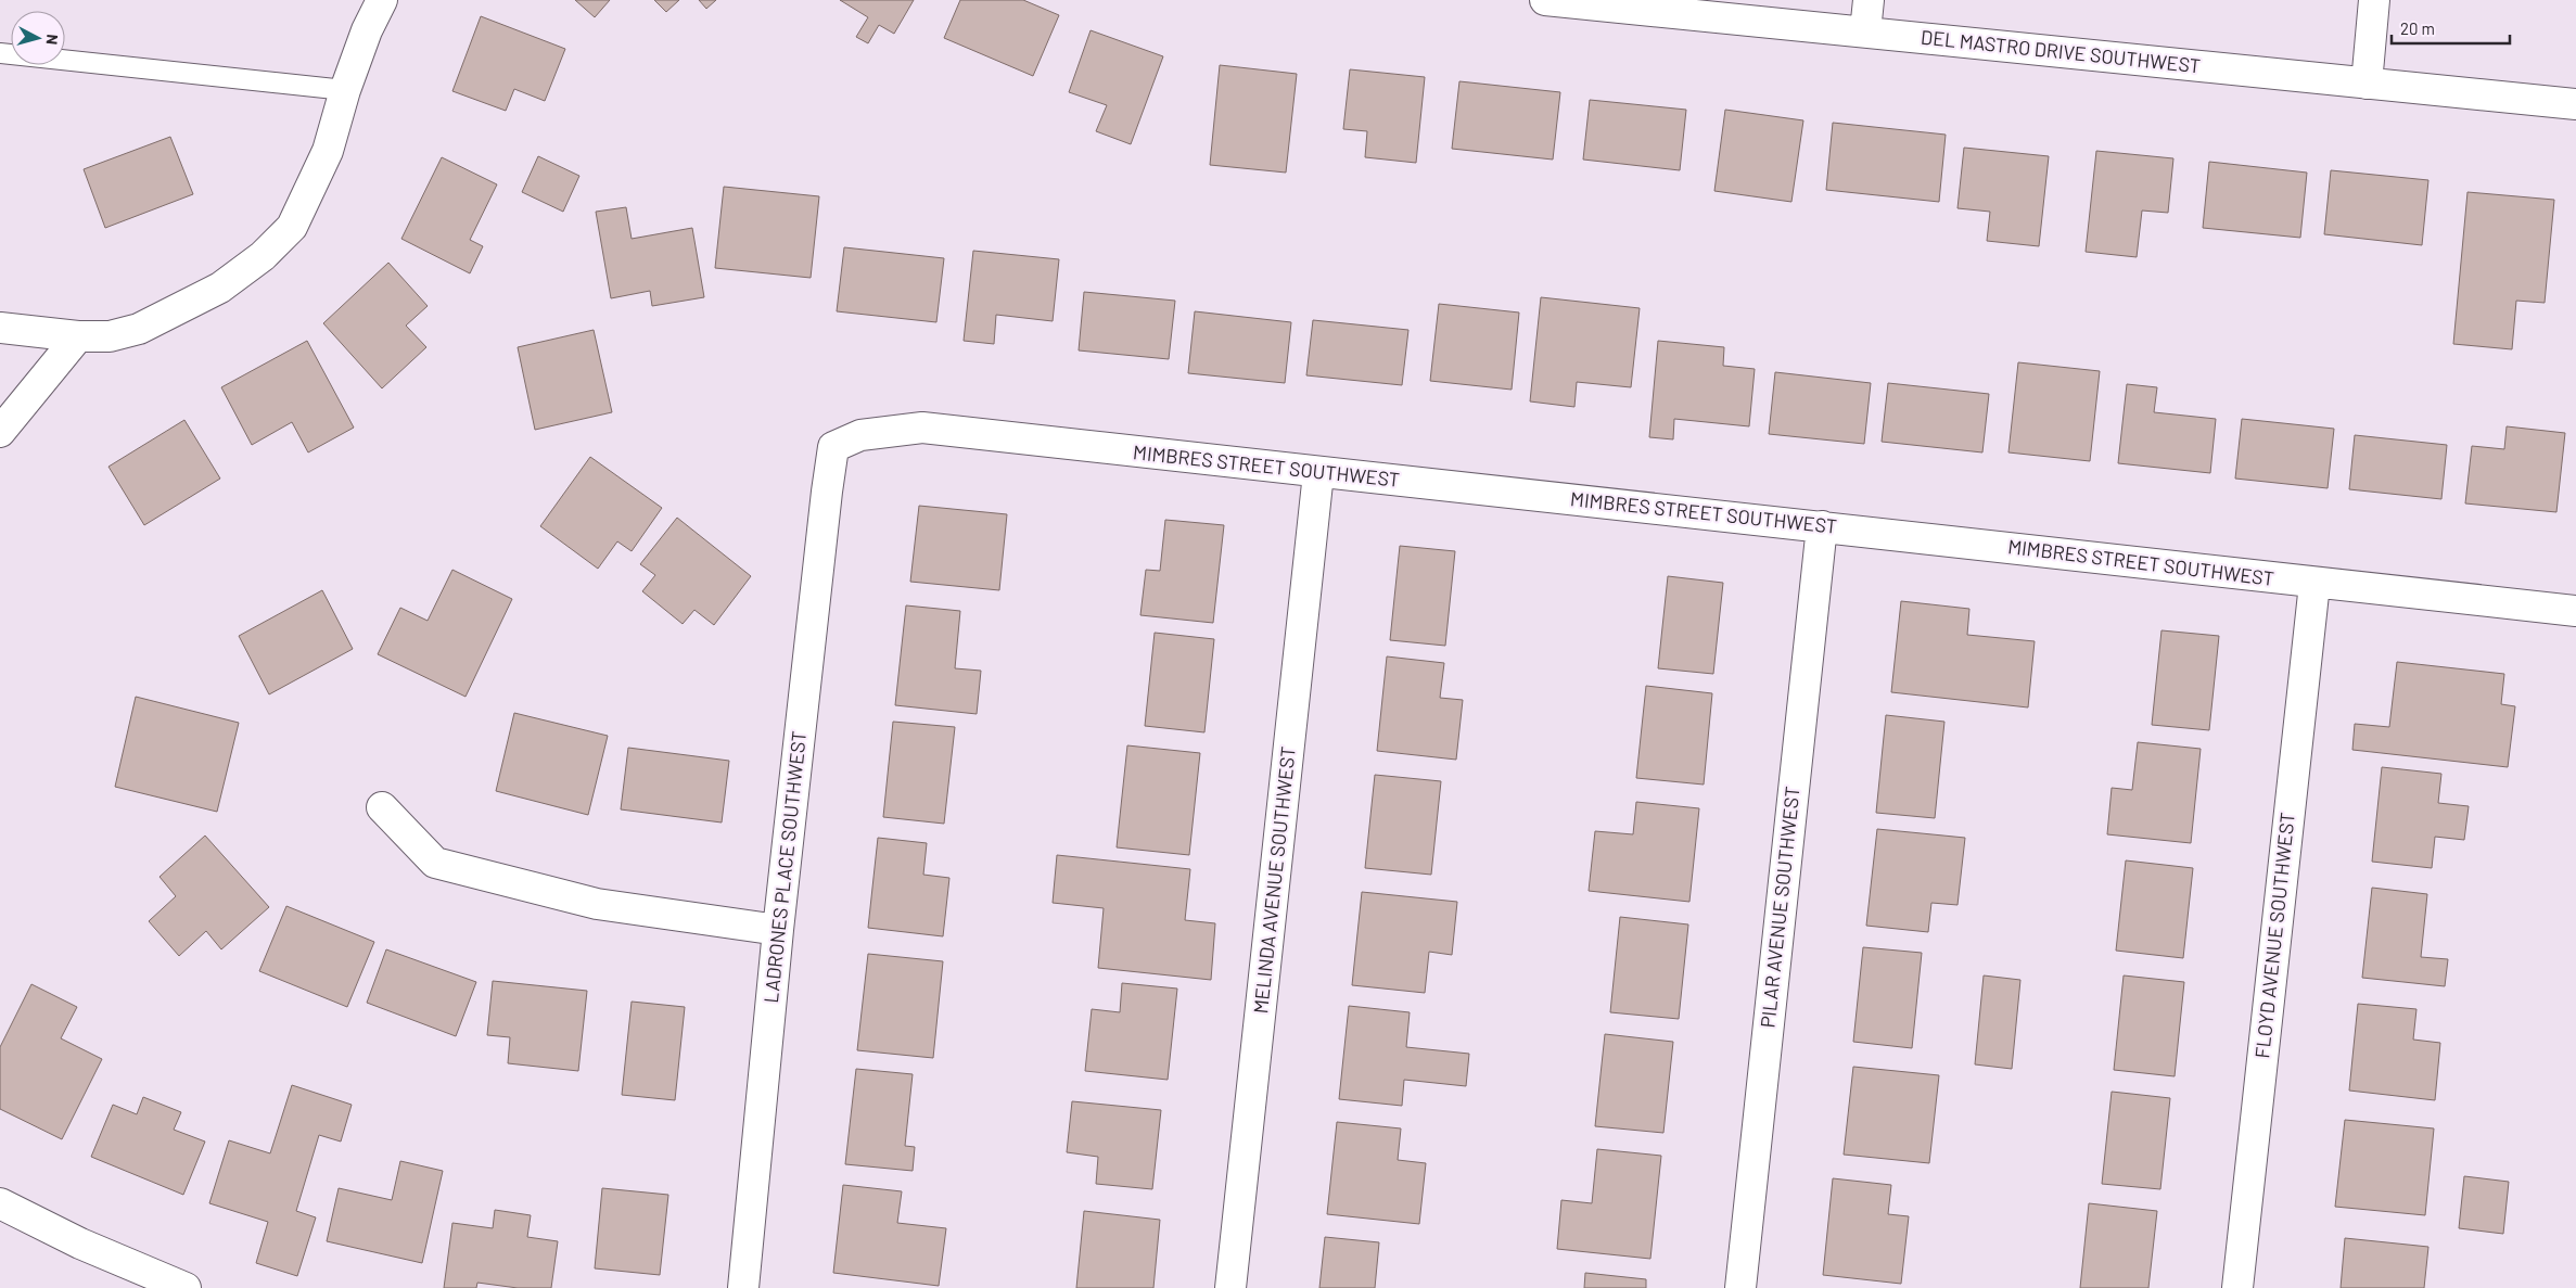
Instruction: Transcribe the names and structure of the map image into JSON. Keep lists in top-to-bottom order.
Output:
{
  "streets": {
    "street": [
      "DEL MASTRO DRIVE SOUTHWEST",
      "MIMBRES STREET SOUTHWEST",
      "LADRONES PLACE SOUTHWEST",
      "MELINDA AVENUE SOUTHWEST",
      "PILAR AVENUE SOUTHWEST",
      "FLOYD AVENUE SOUTHWEST"
    ]
  },
  "crossings": [
    ["MIMBRES STREET SOUTHWEST", "LADRONES PLACE SOUTHWEST"],
    ["MIMBRES STREET SOUTHWEST", "MELINDA AVENUE SOUTHWEST"],
    ["MIMBRES STREET SOUTHWEST", "PILAR AVENUE SOUTHWEST"],
    ["MIMBRES STREET SOUTHWEST", "FLOYD AVENUE SOUTHWEST"]
  ],
  "scale_bar": "20 m",
  "north": "right"
}
